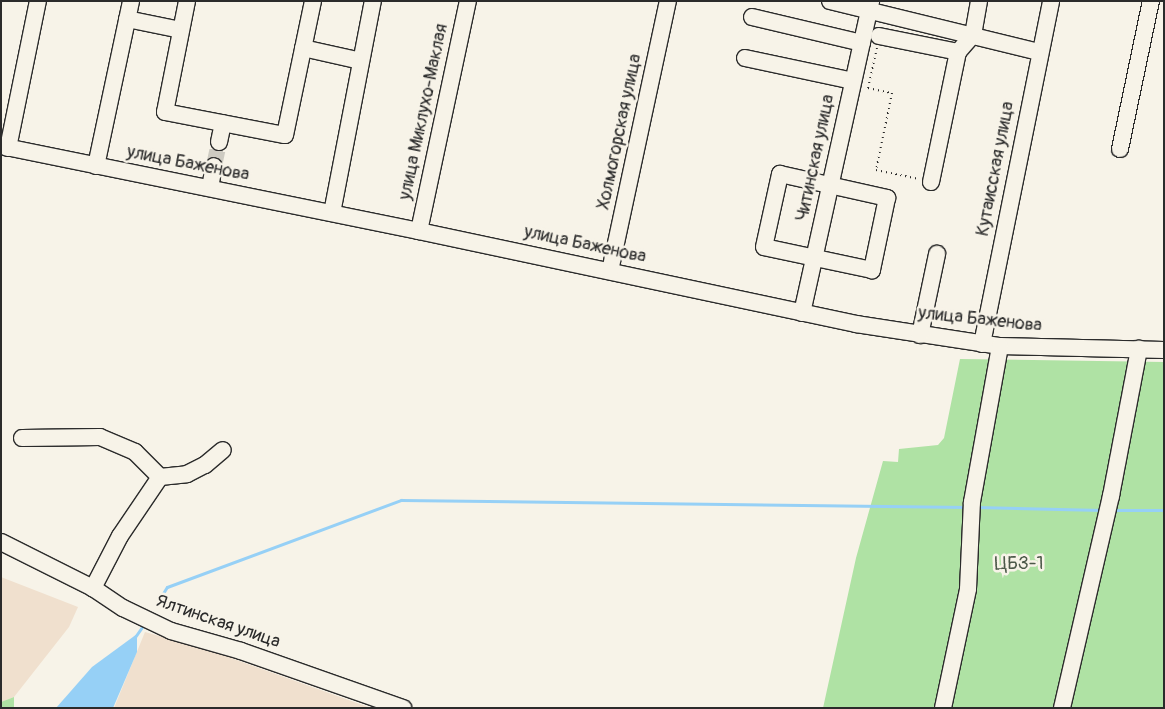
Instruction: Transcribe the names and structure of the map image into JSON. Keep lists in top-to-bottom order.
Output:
{
  "streets": {
    "street": [
      "улица Миклухо-Маклая",
      "Холмогорская улица",
      "Читинская улица",
      "улица Баженова",
      "Кутаисская улица",
      "Ялтинская улица"
    ]
  },
  "crossings": [
    ["улица Миклухо-Маклая", "улица Баженова"],
    ["Холмогорская улица", "улица Баженова"],
    ["Читинская улица", "улица Баженова"],
    ["улица Баженова", "Кутаисская улица"]
  ],
  "parks": ["ЦБЗ-1"]
}
